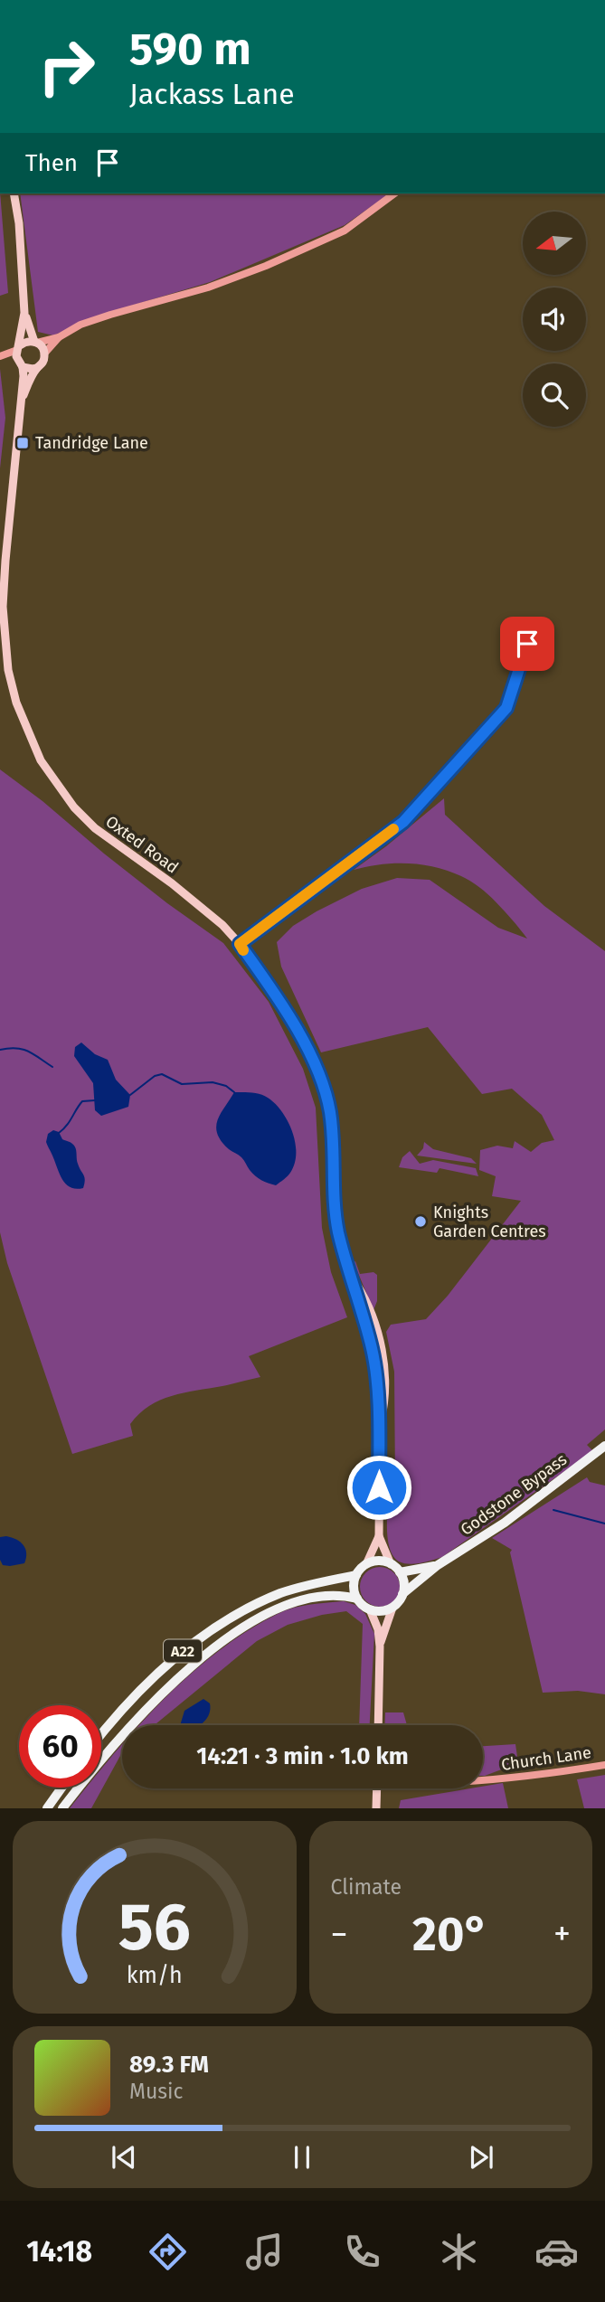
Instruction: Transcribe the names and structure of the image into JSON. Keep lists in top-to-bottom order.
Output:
{
  "streets": {
    "highway": ["Godstone Bypass", "A22"],
    "main road": ["Oxted Road"],
    "street": ["Church Lane"]
  },
  "crossings": [
    ["Oxted Road", "Godstone Bypass"],
    ["Oxted Road", "A22"],
    ["Godstone Bypass", "A22"]
  ],
  "places": {
    "transit": ["Tandridge Lane"],
    "other": ["Knights Garden Centres"]
  },
  "north": "left",
  "page": {
    "turn": ["590 m", "Jackass Lane"],
    "then": "Then",
    "limit": "60",
    "trip": "14:21 · 3 min · 1.0 km",
    "tile": "Climate",
    "heat": ["−", "20°", "+"],
    "song": ["89.3 FM", "Music"],
    "tabs": "14:18",
    "gauge": ["56", "km/h"]
  }
}
